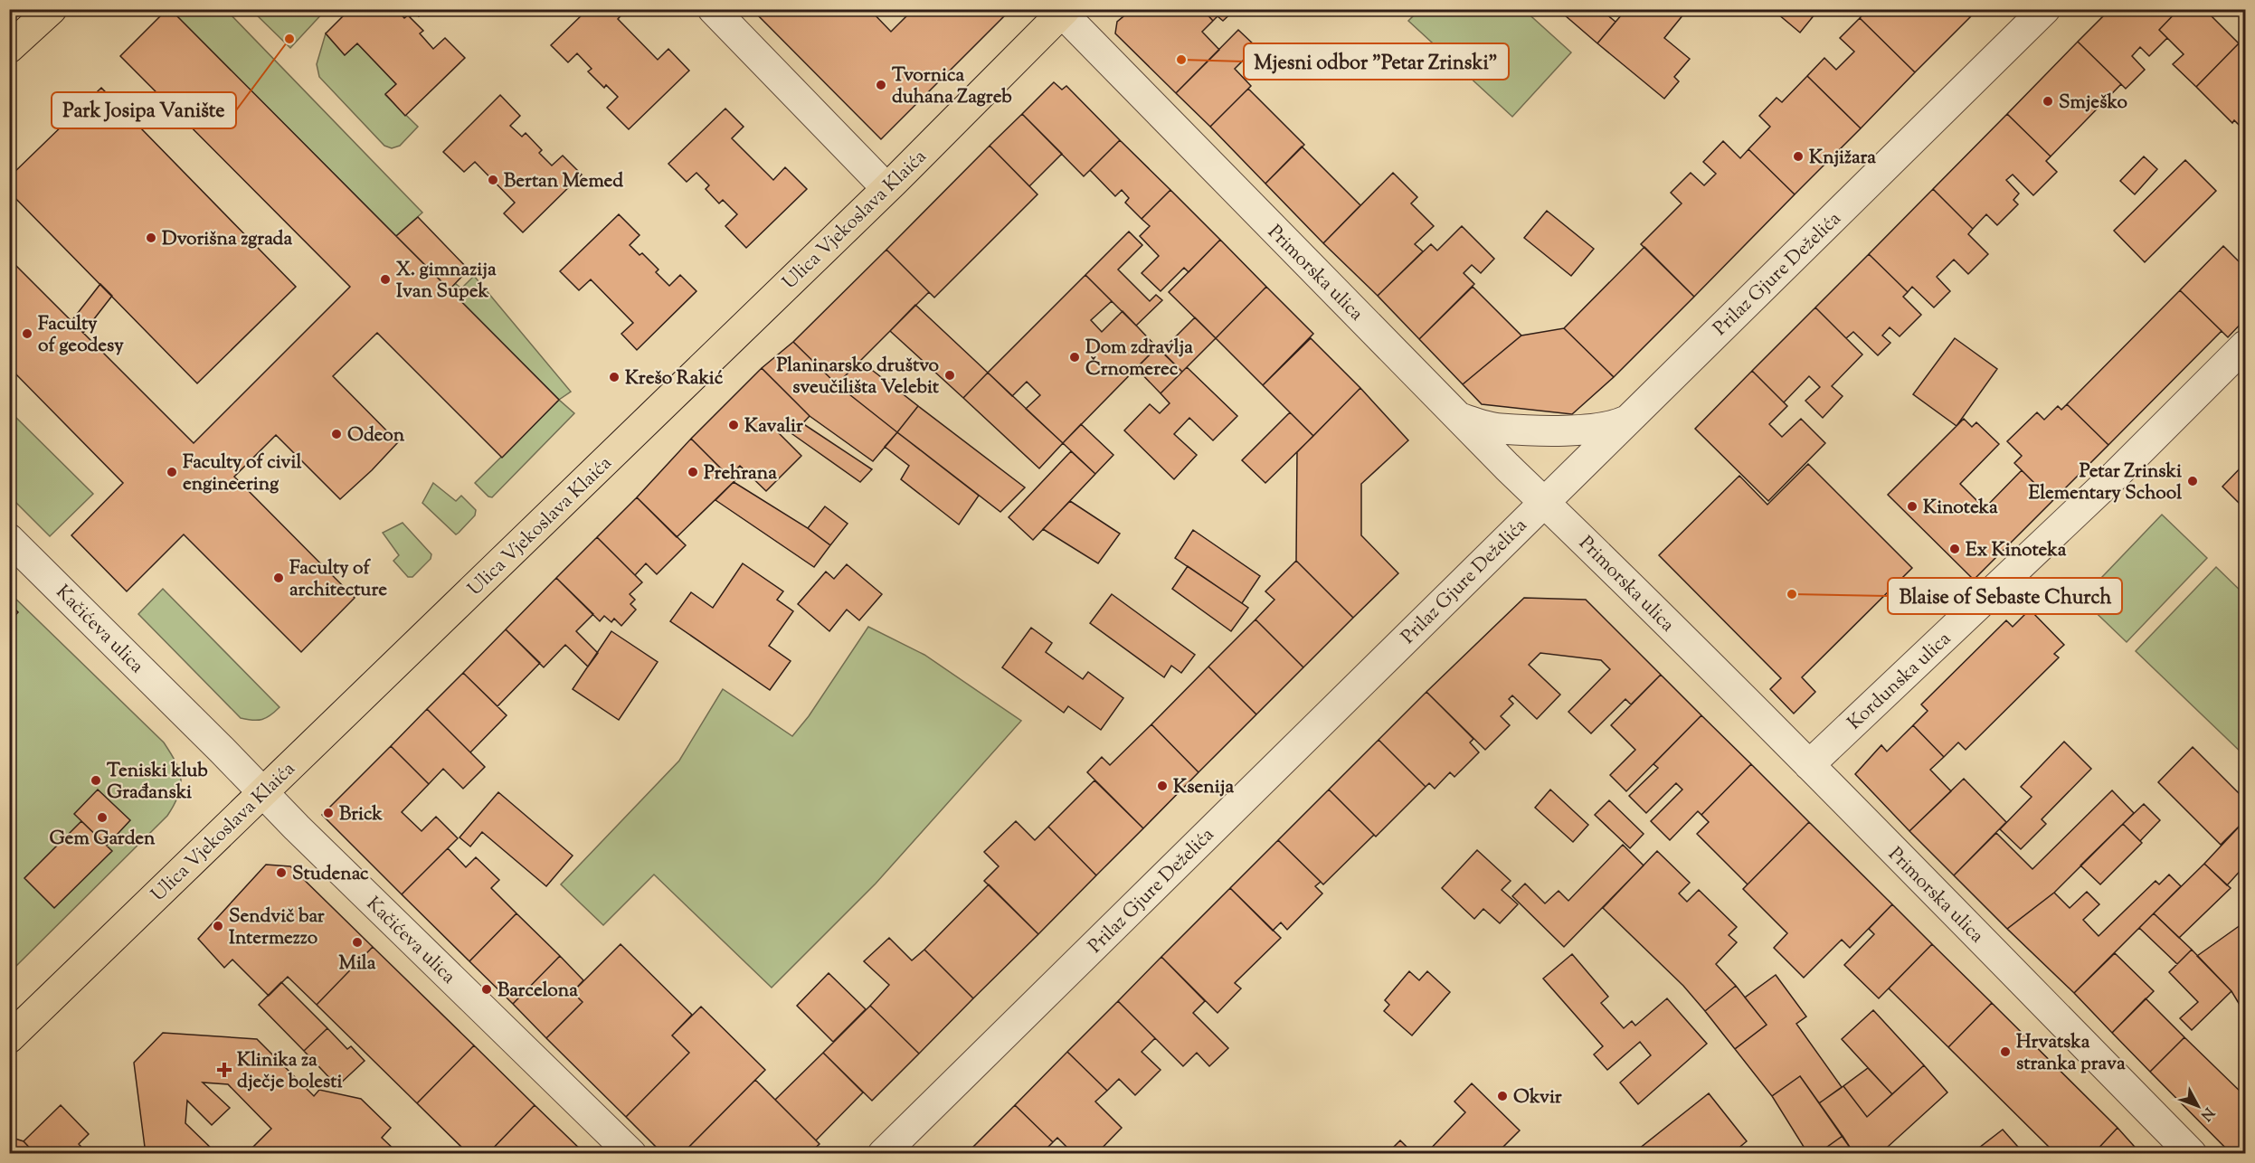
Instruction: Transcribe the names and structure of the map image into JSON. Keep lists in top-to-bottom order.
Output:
{
  "streets": {
    "main road": ["Ulica Vjekoslava Klaića"],
    "street": [
      "Primorska ulica",
      "Prilaz Gjure Deželića",
      "Kačićeva ulica",
      "Kordunska ulica"
    ]
  },
  "crossings": [
    ["Ulica Vjekoslava Klaića", "Primorska ulica"],
    ["Ulica Vjekoslava Klaića", "Kačićeva ulica"],
    ["Primorska ulica", "Prilaz Gjure Deželića"],
    ["Primorska ulica", "Kordunska ulica"]
  ],
  "places": {
    "other": [
      "Park Josipa Vanište",
      "Mjesni odbor \"Petar Zrinski\"",
      "Tvornica duhana Zagreb",
      "Smješko",
      "Knjižara",
      "Bertan Memed",
      "Dvorišna zgrada",
      "X. gimnazija Ivan Supek",
      "Faculty of geodesy",
      "Dom zdravlja Črnomerec",
      "Planinarsko društvo sveučilišta Velebit",
      "Krešo Rakić",
      "Kavalir",
      "Odeon",
      "Faculty of civil engineering",
      "Prehrana",
      "Petar Zrinski Elementary School",
      "Kinoteka",
      "Ex Kinoteka",
      "Faculty of architecture",
      "Blaise of Sebaste Church",
      "Teniski klub Građanski",
      "Ksenija",
      "Brick",
      "Gem Garden",
      "Studenac",
      "Sendvič bar Intermezzo",
      "Mila",
      "Barcelona",
      "Hrvatska stranka prava",
      "Okvir"
    ],
    "health": ["Klinika za dječje bolesti"]
  },
  "north": "bottom right"
}
